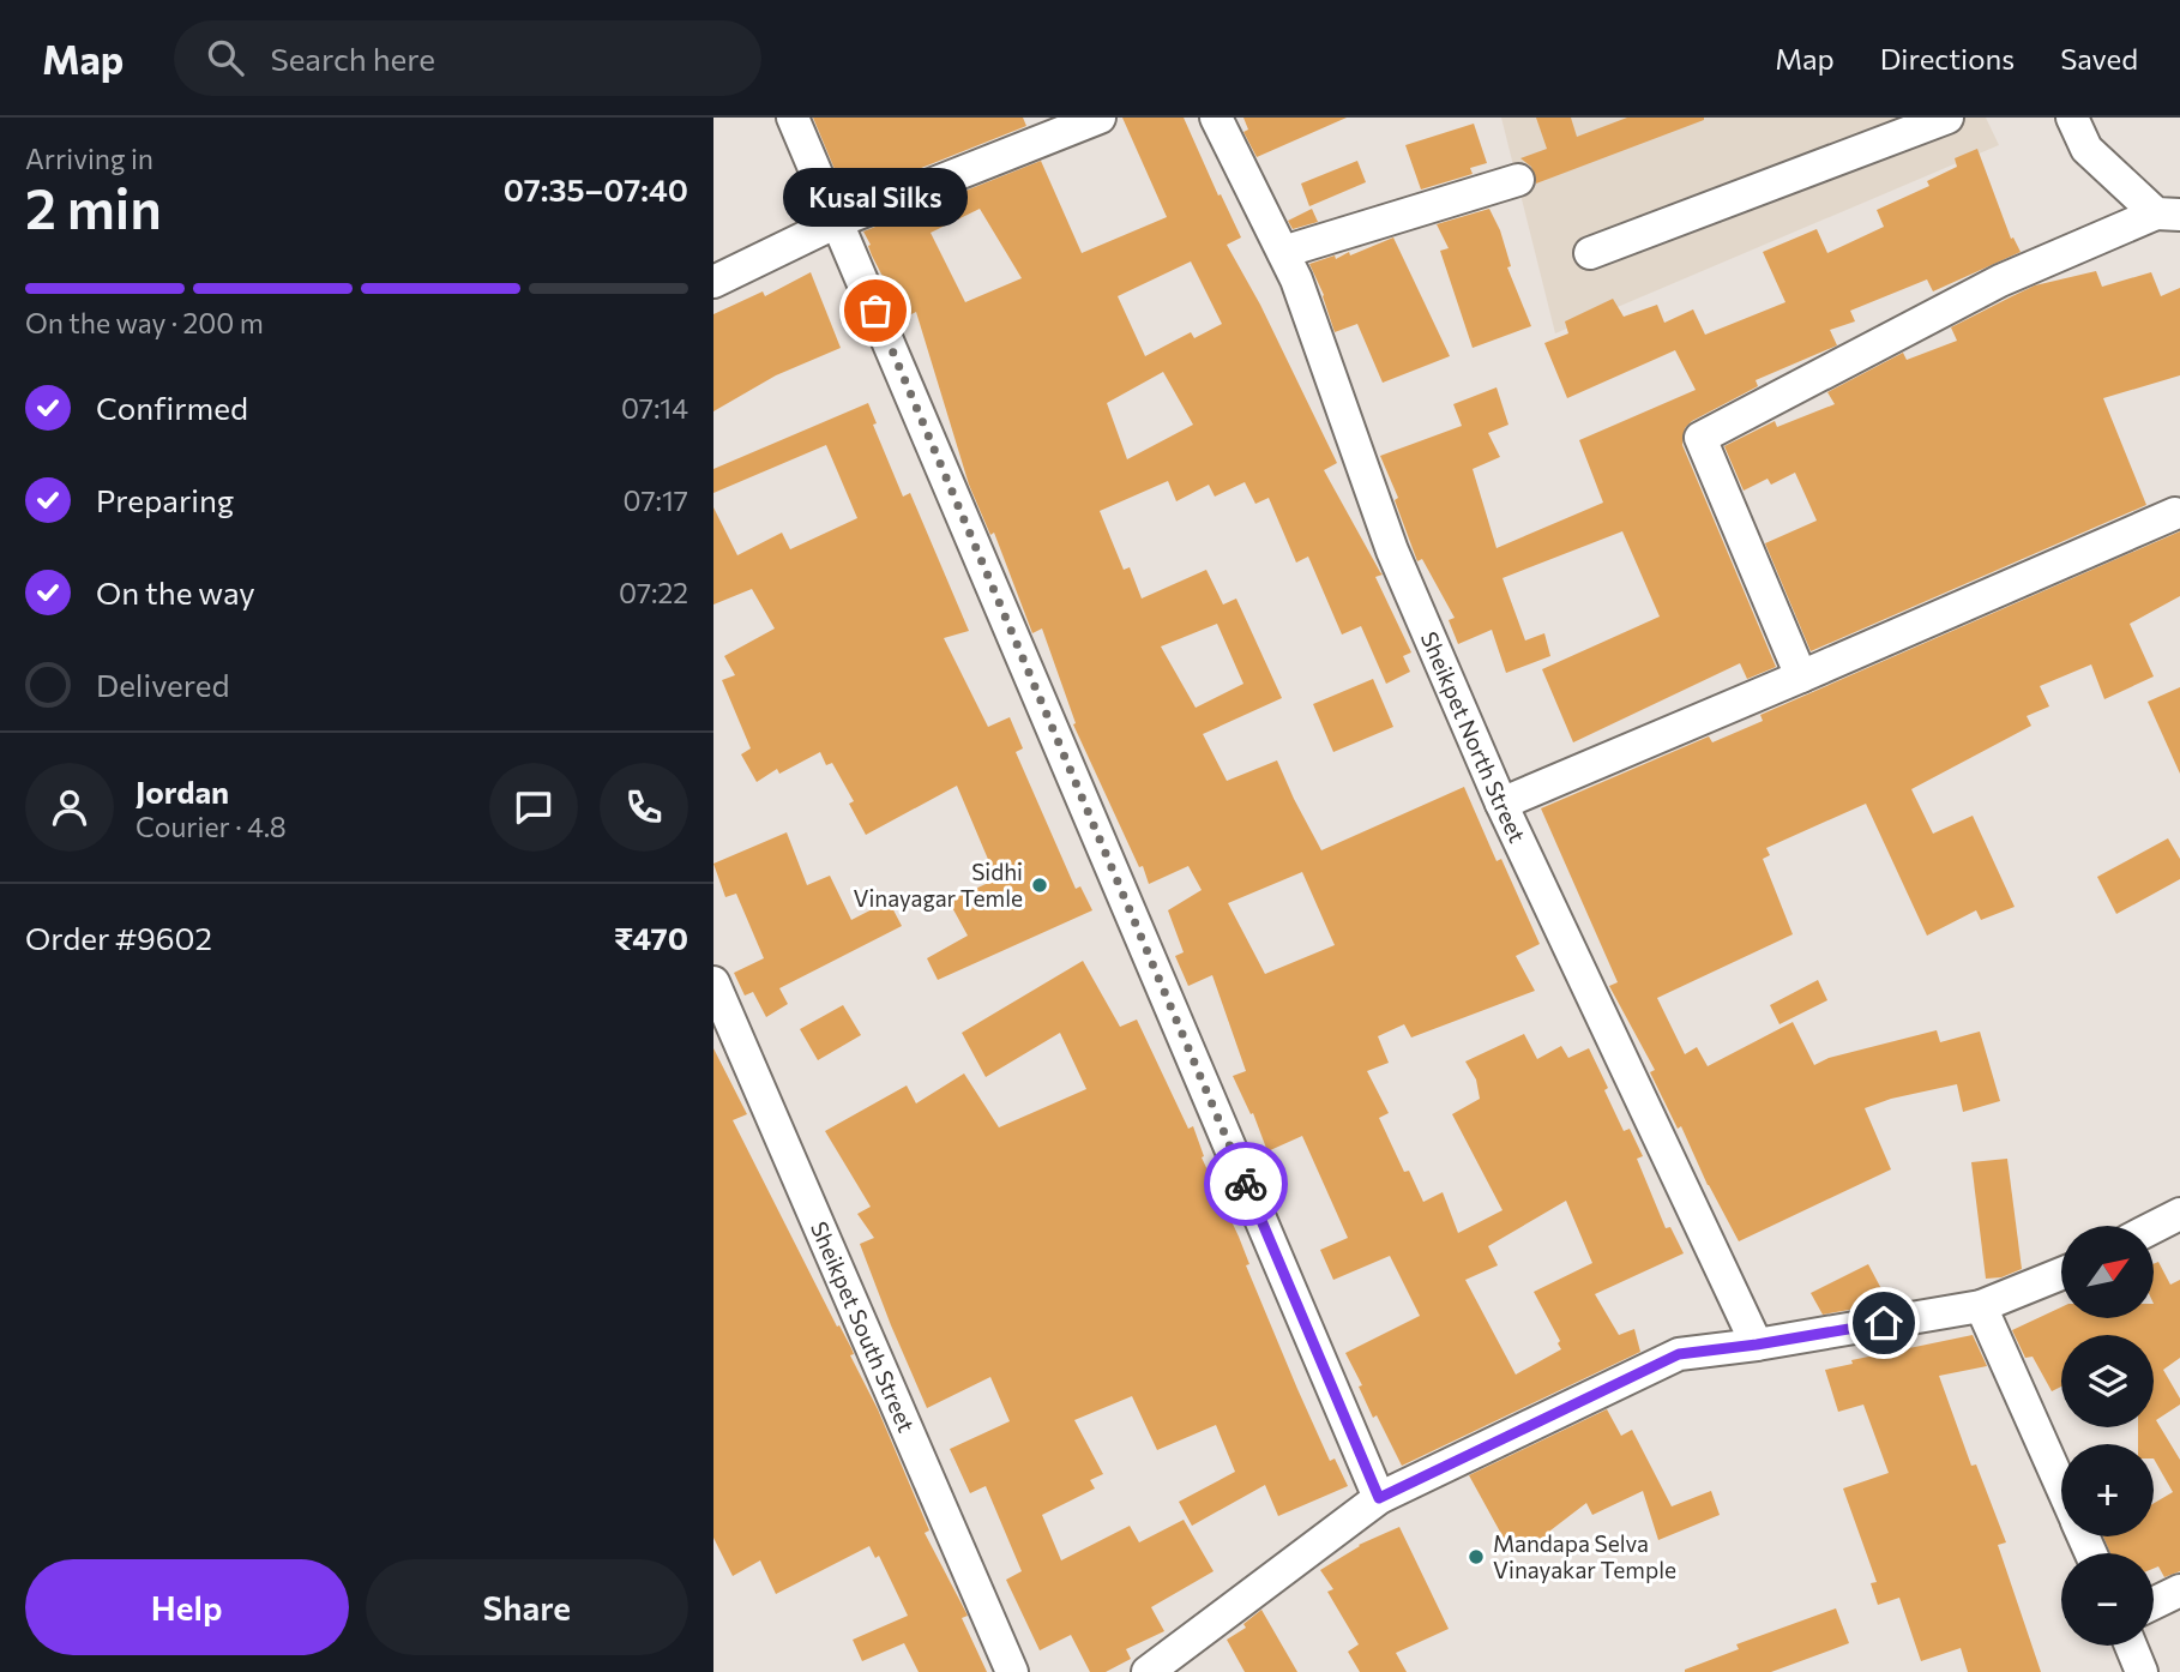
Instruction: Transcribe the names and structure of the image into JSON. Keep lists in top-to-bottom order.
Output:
{
  "streets": {
    "street": ["Sheikpet North Street", "Sheikpet South Street"]
  },
  "places": ["Kusal Silks", "Sidhi Vinayagar Temle", "Mandapa Selva Vinayakar Temple"],
  "north": "top right",
  "page": {
    "header": "Map",
    "search": "Search here",
    "nav": ["Map", "Directions", "Saved"],
    "heading": ["2 min", "Arriving in", "07:35–07:40"],
    "panel": [
      "Jordan",
      "Courier · 4.8",
      "Order #9602",
      "₹470"
    ],
    "bubble": "Kusal Silks",
    "bar": "On the way · 200 m",
    "list": [
      ["Confirmed", "07:14"],
      ["Preparing", "07:17"],
      ["On the way", "07:22"],
      "Delivered"
    ],
    "map_buttons": ["+", "−"],
    "buttons": ["Help", "Share"]
  }
}
